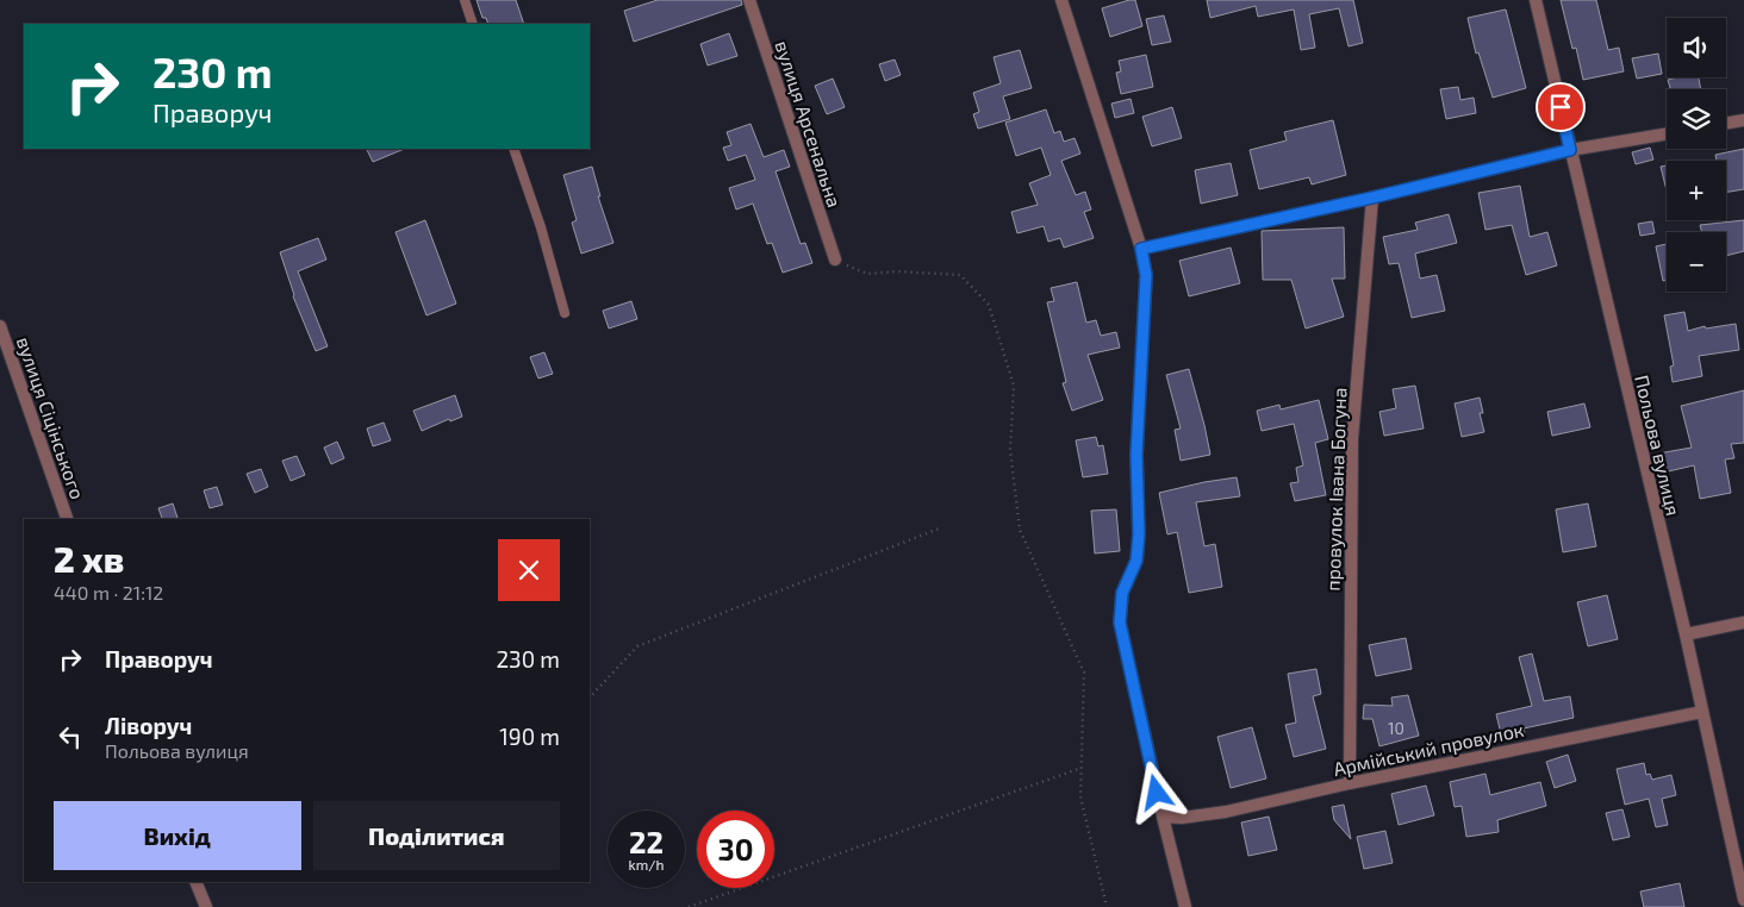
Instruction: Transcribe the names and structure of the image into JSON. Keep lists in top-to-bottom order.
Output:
{
  "streets": {
    "street": [
      "вулиця Арсенальна",
      "вулиця Сіцінського",
      "Польова вулиця",
      "провулок Івана Богуна",
      "Армійський провулок"
    ]
  },
  "crossings": [
    ["Польова вулиця", "Армійський провулок"],
    ["провулок Івана Богуна", "Армійський провулок"]
  ],
  "house_numbers": ["10"],
  "page": {
    "map_buttons": ["+", "−"],
    "turn": ["230 m", "Праворуч"],
    "heading": ["2 хв", "440 m · 21:12"],
    "list": [
      {
        "name": "Праворуч",
        "value": "230 m"
      },
      {
        "name": "Ліворуч",
        "note": "Польова вулиця",
        "value": "190 m"
      }
    ],
    "buttons": ["Вихід", "Поділитися"],
    "speed": "22 km/h",
    "limit": "30"
  }
}
